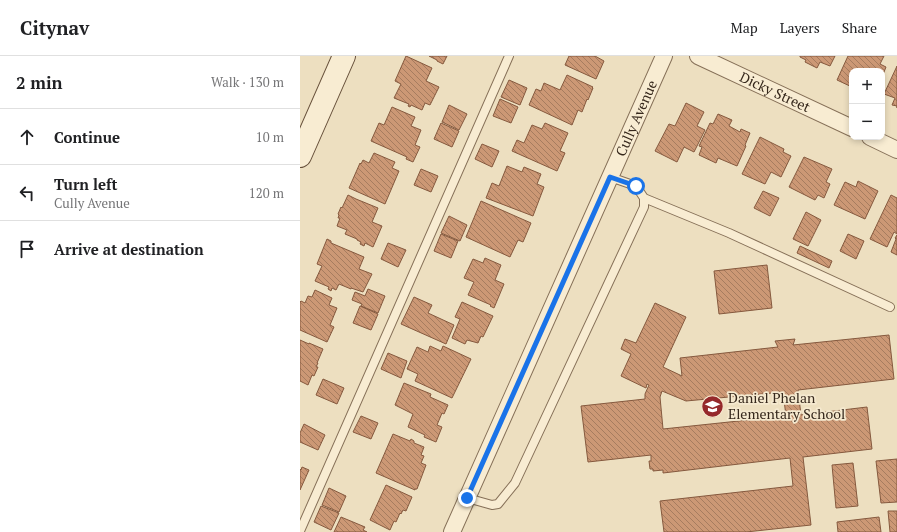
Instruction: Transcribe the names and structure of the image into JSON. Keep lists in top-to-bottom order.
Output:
{
  "streets": {
    "street": ["Dicky Street", "Cully Avenue"]
  },
  "places": {
    "school or university": ["Daniel Phelan Elementary School"]
  },
  "page": {
    "header": "Citynav",
    "nav": ["Map", "Layers", "Share"],
    "heading": ["2 min", "Walk · 130 m"],
    "map_buttons": ["+", "−"],
    "list": [
      ["Continue", "10 m"],
      ["Turn left", "Cully Avenue", "120 m"],
      "Arrive at destination"
    ]
  }
}
